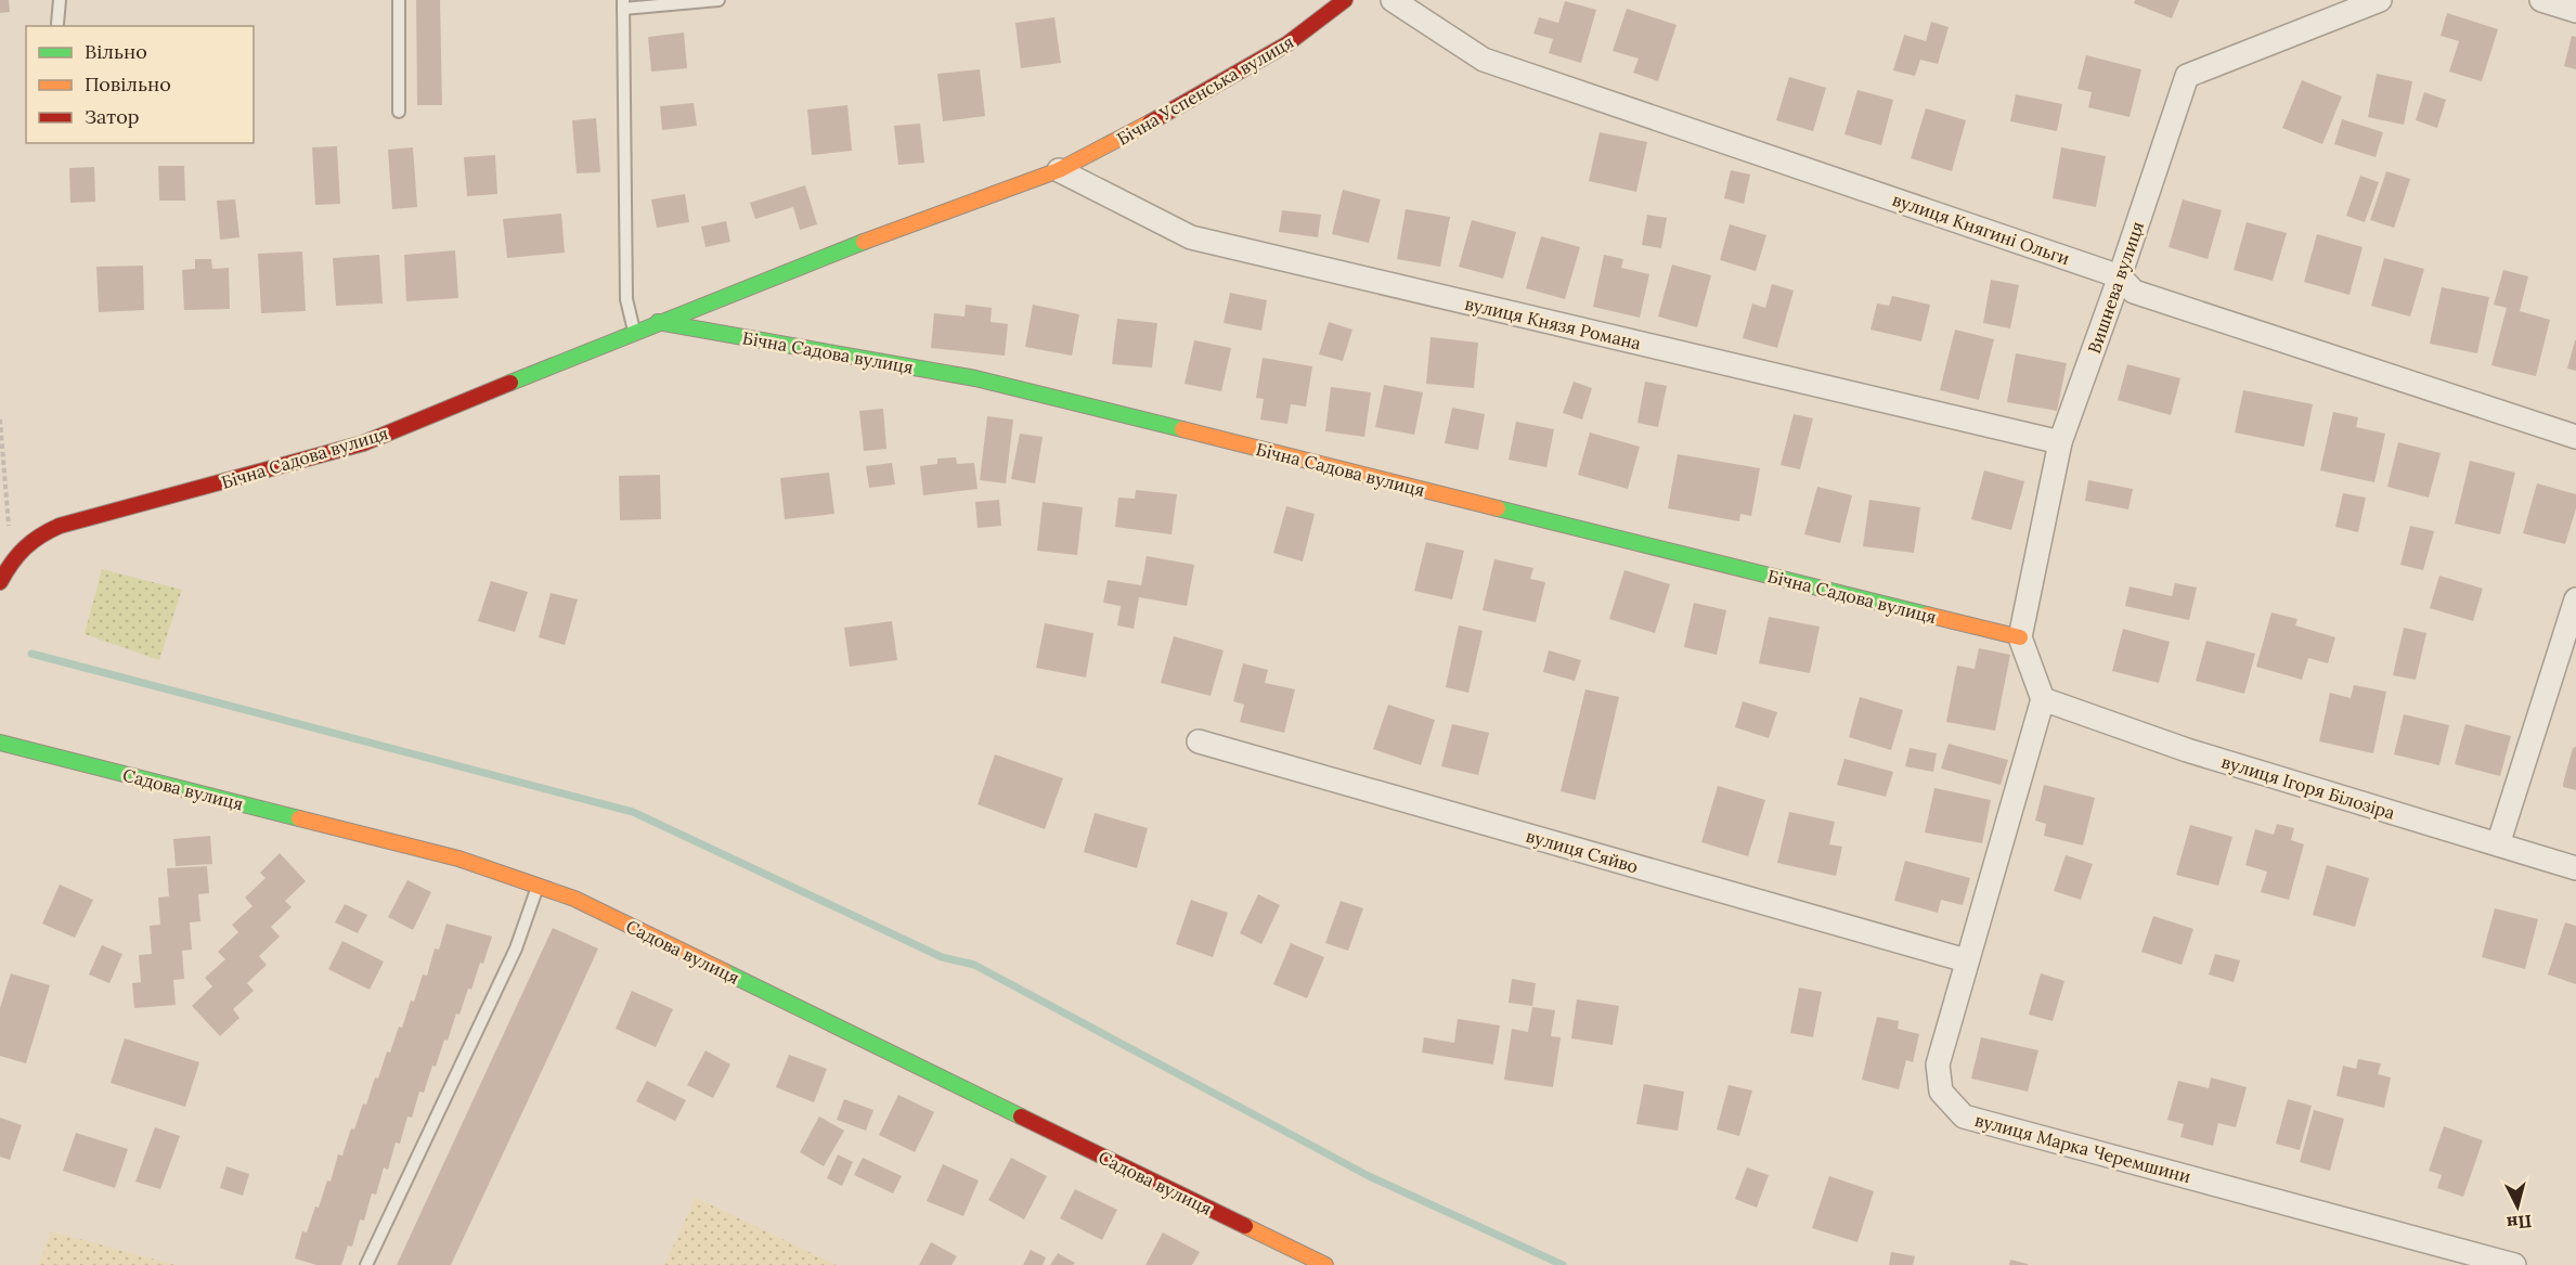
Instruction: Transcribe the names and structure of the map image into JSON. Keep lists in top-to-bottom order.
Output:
{
  "streets": {
    "street": [
      "Бічна Успенська вулиця",
      "вулиця Княгині Ольги",
      "Вишнева вулиця",
      "вулиця Князя Романа",
      "Бічна Садова вулиця",
      "вулиця Ігоря Білозіра",
      "Садова вулиця",
      "вулиця Сяйво",
      "вулиця Марка Черемшини"
    ]
  },
  "crossings": [
    ["Бічна Успенська вулиця", "вулиця Князя Романа"],
    ["Бічна Успенська вулиця", "Бічна Садова вулиця"],
    ["вулиця Княгині Ольги", "Вишнева вулиця"],
    ["Вишнева вулиця", "вулиця Князя Романа"],
    ["Вишнева вулиця", "Бічна Садова вулиця"],
    ["вулиця Князя Романа", "Бічна Садова вулиця"],
    ["вулиця Ігоря Білозіра", "вулиця Марка Черемшини"],
    ["вулиця Сяйво", "вулиця Марка Черемшини"]
  ],
  "legend": ["Вільно", "Повільно", "Затор"],
  "north": "bottom"
}
